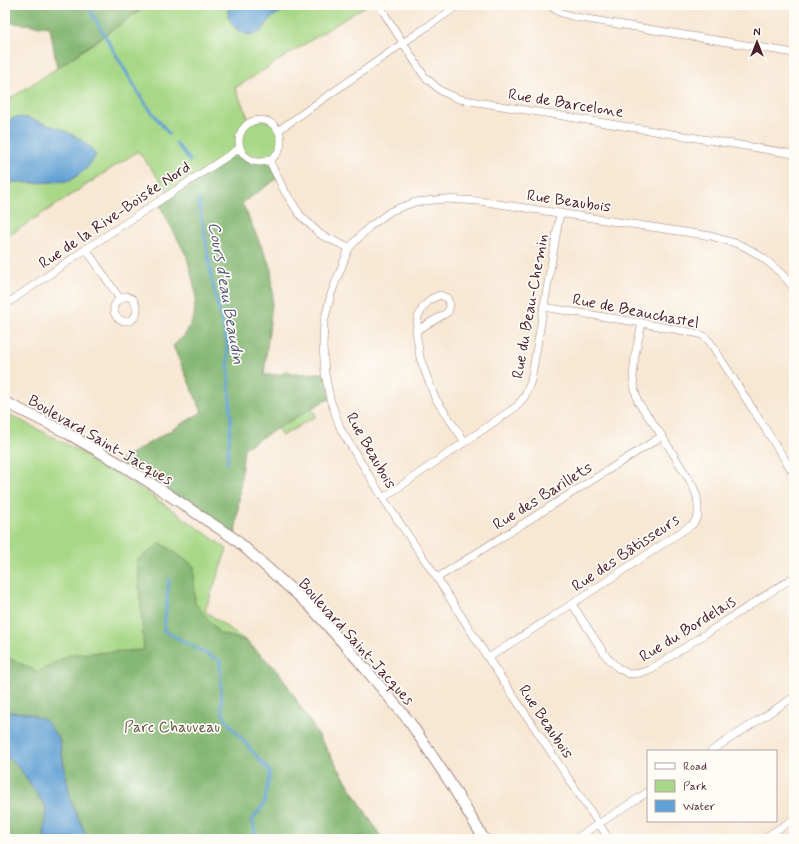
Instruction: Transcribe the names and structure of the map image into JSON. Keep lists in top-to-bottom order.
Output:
{
  "streets": {
    "street": [
      "Rue de Barcelone",
      "Rue Beaubois",
      "Rue de la Rive-Boisée Nord",
      "Rue du Beau-Chemin",
      "Rue de Beauchastel",
      "Boulevard Saint-Jacques",
      "Rue des Barillets",
      "Rue des Bâtisseurs",
      "Rue du Bordelais"
    ]
  },
  "crossings": [
    ["Rue Beaubois", "Rue du Beau-Chemin"],
    ["Rue Beaubois", "Rue des Barillets"],
    ["Rue Beaubois", "Rue des Bâtisseurs"],
    ["Rue du Beau-Chemin", "Rue de Beauchastel"],
    ["Rue de Beauchastel", "Rue des Bâtisseurs"],
    ["Rue des Barillets", "Rue des Bâtisseurs"],
    ["Rue des Bâtisseurs", "Rue du Bordelais"]
  ],
  "water": ["Cours d'eau Beaudin"],
  "parks": ["Parc Chauveau"],
  "legend": ["Road", "Park", "Water"],
  "north": "top"
}
